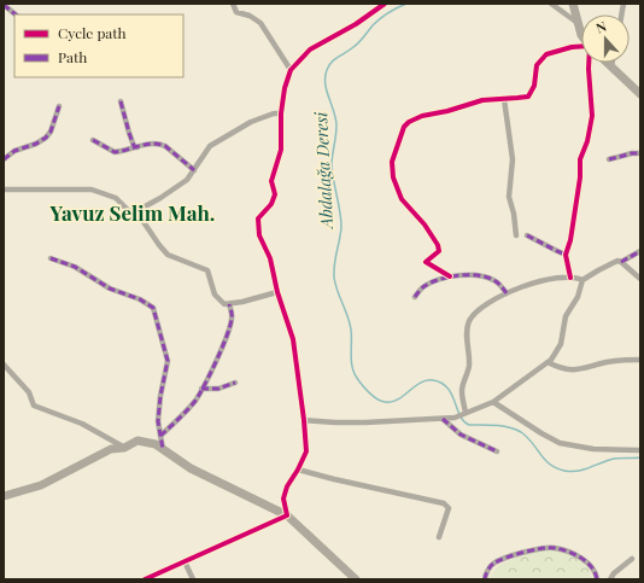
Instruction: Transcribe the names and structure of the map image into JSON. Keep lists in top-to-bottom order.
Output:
{
  "districts": ["Yavuz Selim Mah."],
  "water": ["Abdalağa Deresi"],
  "legend": ["Cycle path", "Path"],
  "north": "top"
}
